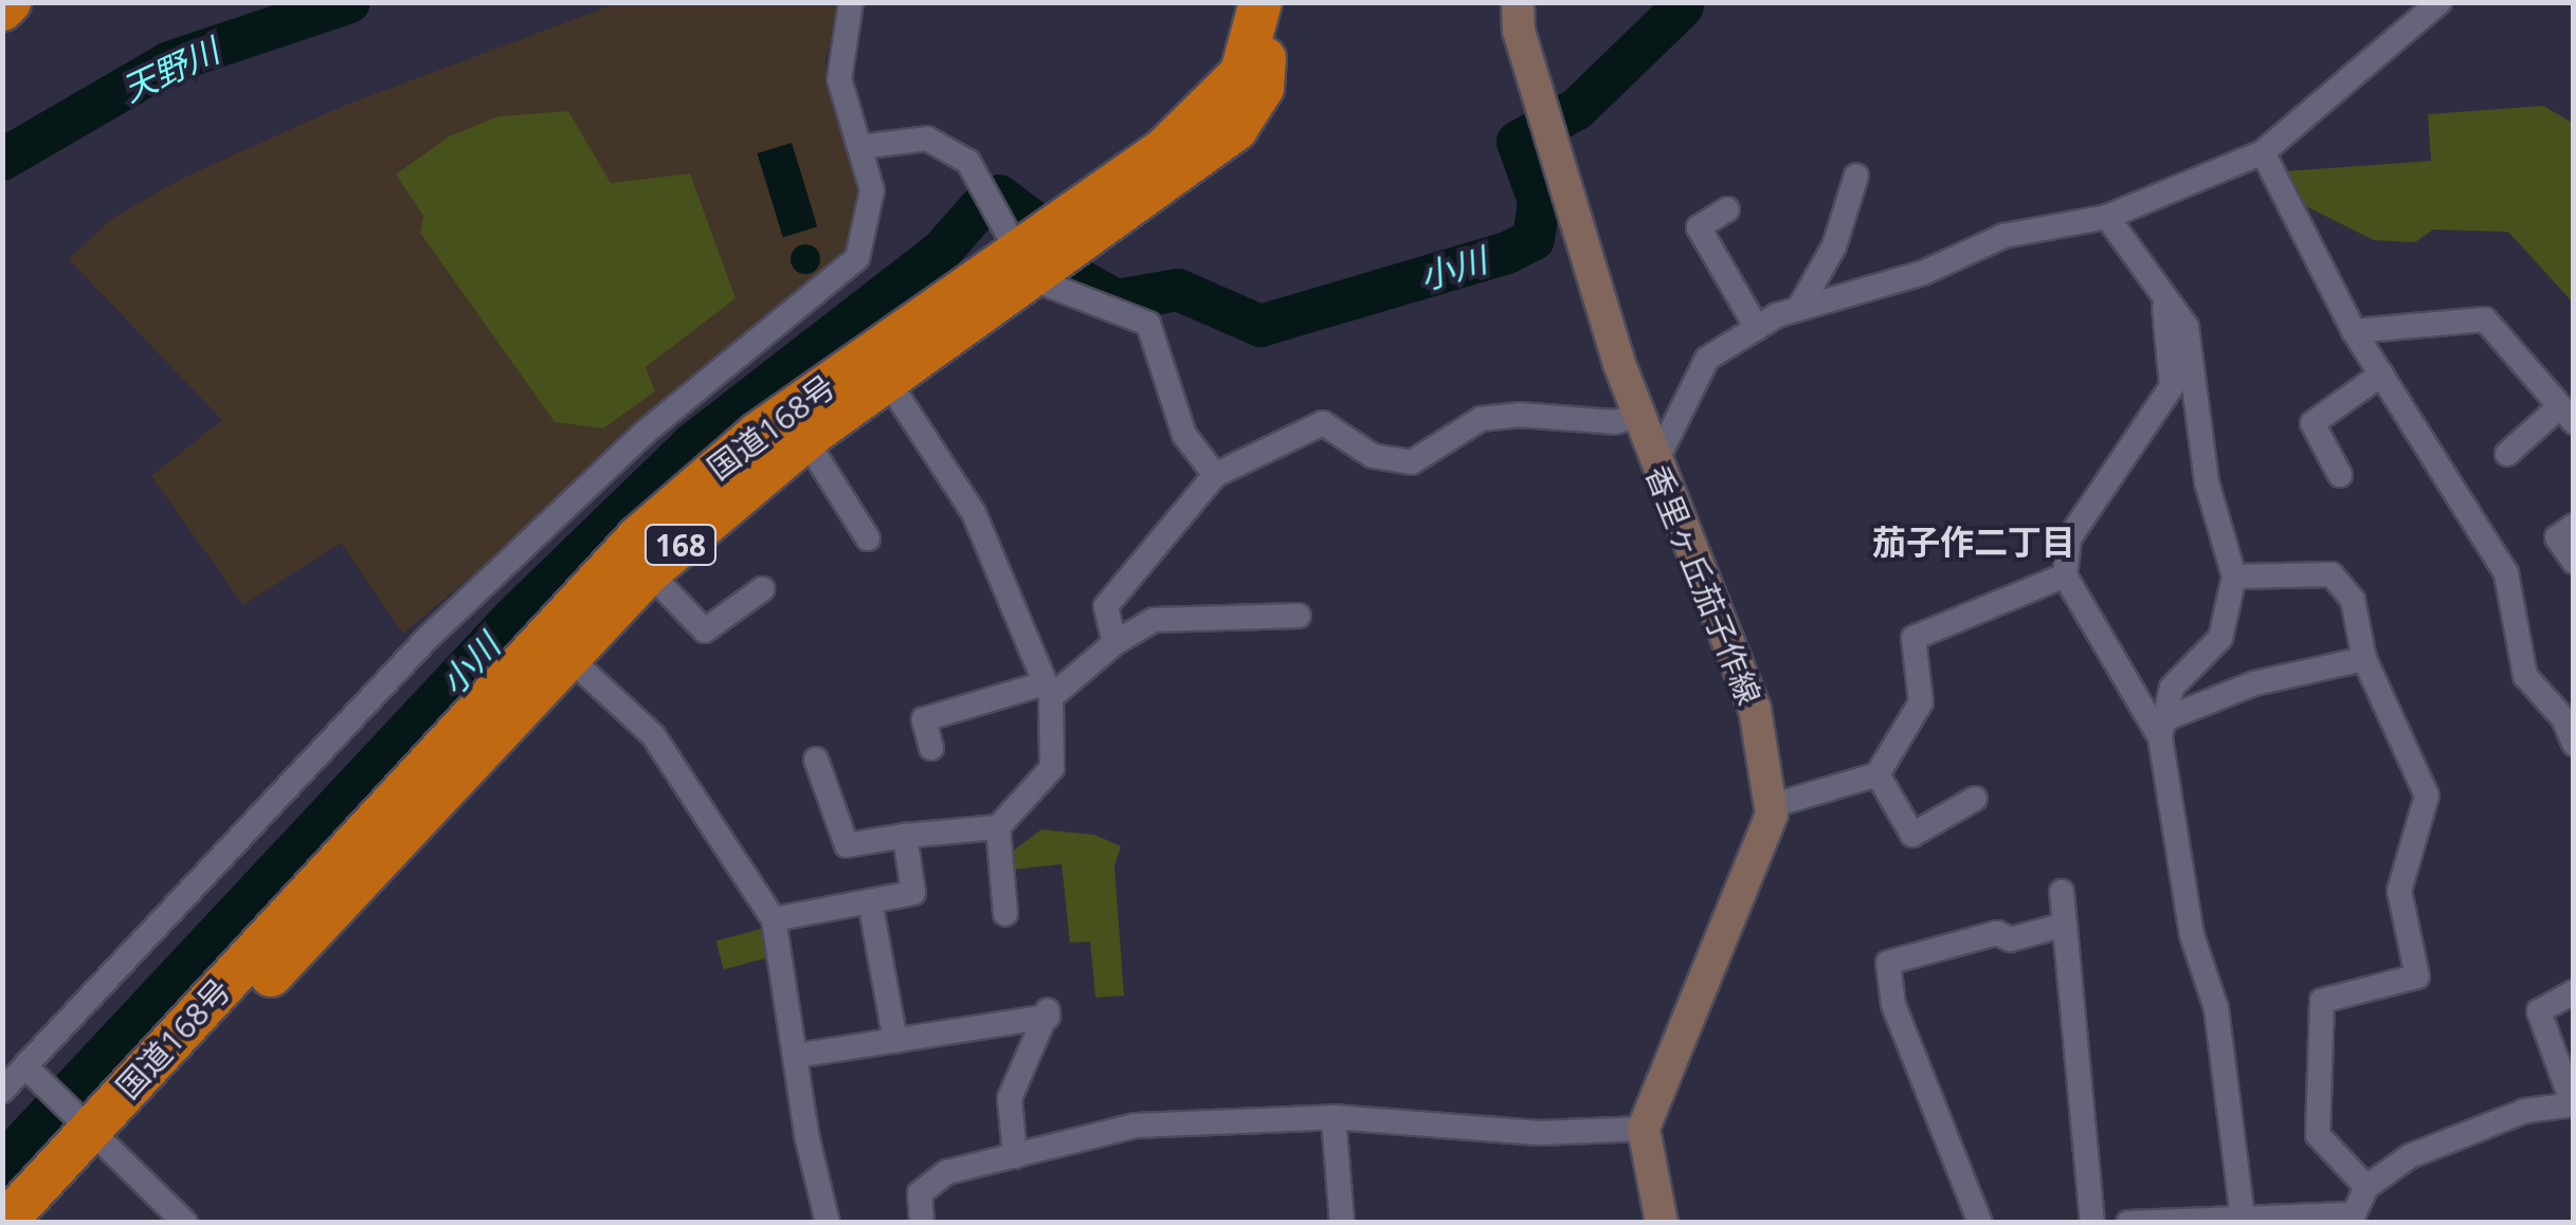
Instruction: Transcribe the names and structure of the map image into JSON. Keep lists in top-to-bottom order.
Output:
{
  "streets": {
    "highway": ["国道168号", "168"],
    "street": ["香里ヶ丘茄子作線"]
  },
  "districts": ["茄子作二丁目"],
  "water": ["天野川", "小川"]
}
